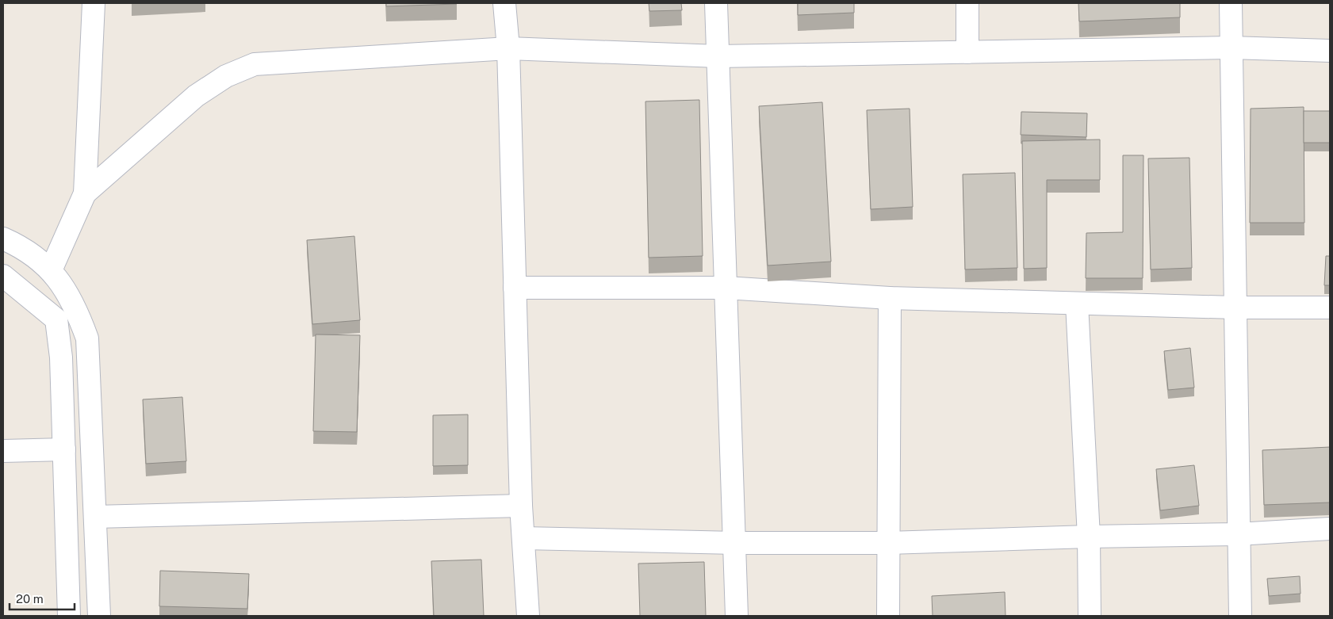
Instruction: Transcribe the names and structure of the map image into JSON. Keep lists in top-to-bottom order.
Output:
{
  "scale_bar": "20 m"
}
